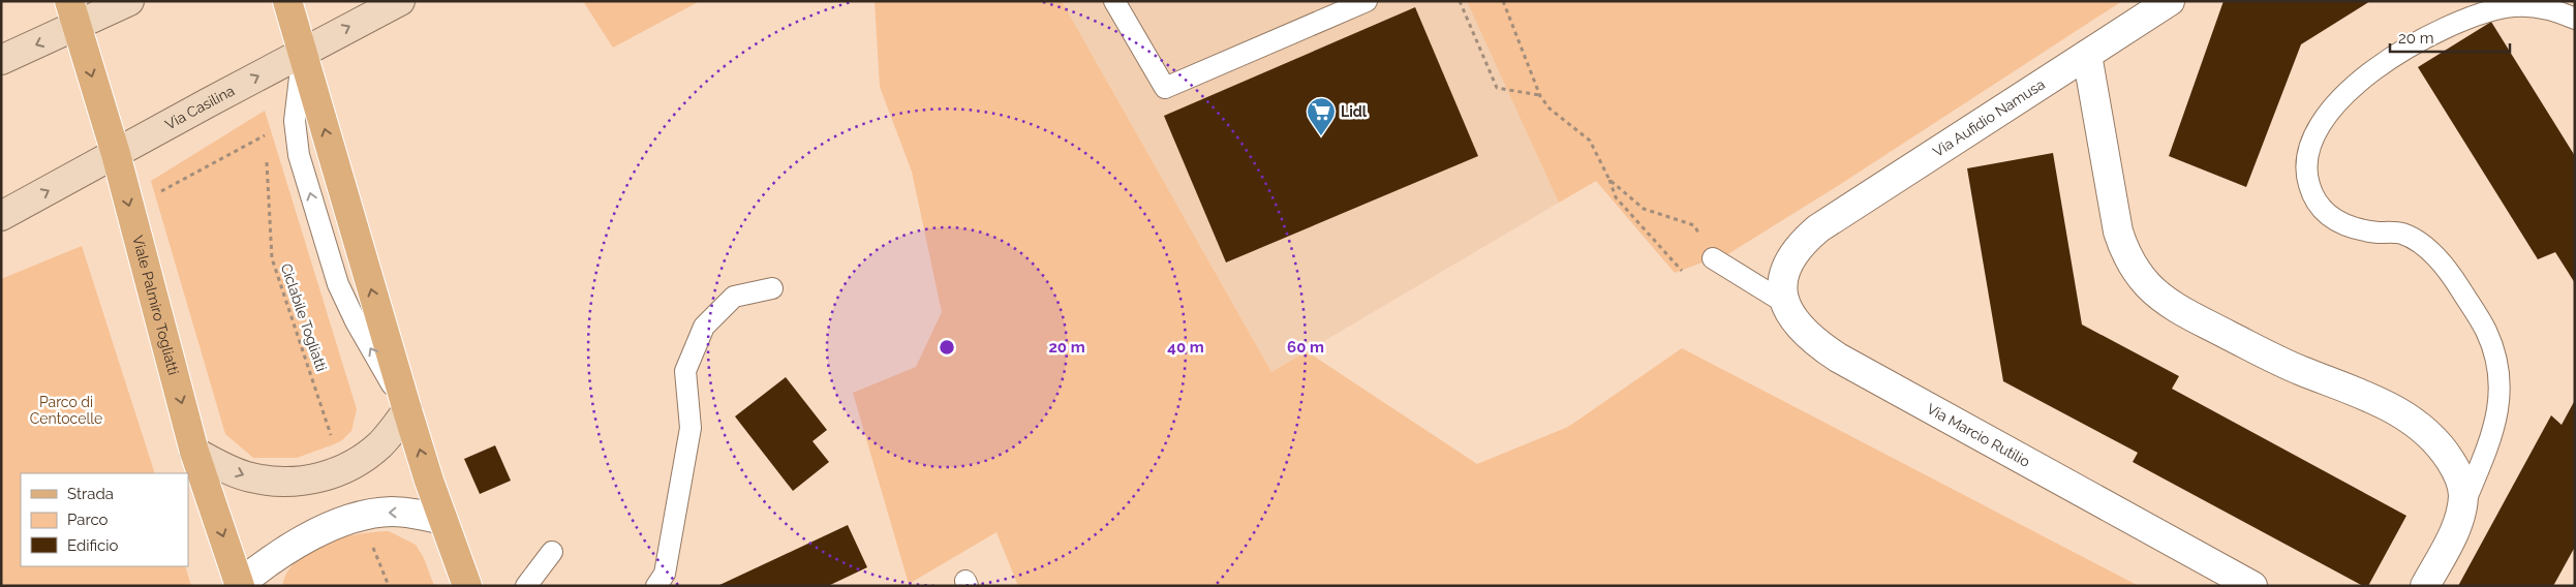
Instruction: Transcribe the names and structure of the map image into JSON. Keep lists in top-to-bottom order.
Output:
{
  "streets": {
    "main road": ["Via Casilina", "Viale Palmiro Togliatti"],
    "street": ["Via Aufidio Namusa", "Via Marcio Rutilio"],
    "path": ["Ciclabile Togliatti"]
  },
  "crossings": [
    ["Via Casilina", "Viale Palmiro Togliatti"],
    ["Via Aufidio Namusa", "Via Marcio Rutilio"]
  ],
  "parks": ["Parco di Centocelle"],
  "places": {
    "supermarket": ["Lidl"]
  },
  "legend": ["Strada", "Parco", "Edificio"],
  "scale_bar": "20 m",
  "rings": ["20 m", "40 m", "60 m"]
}
